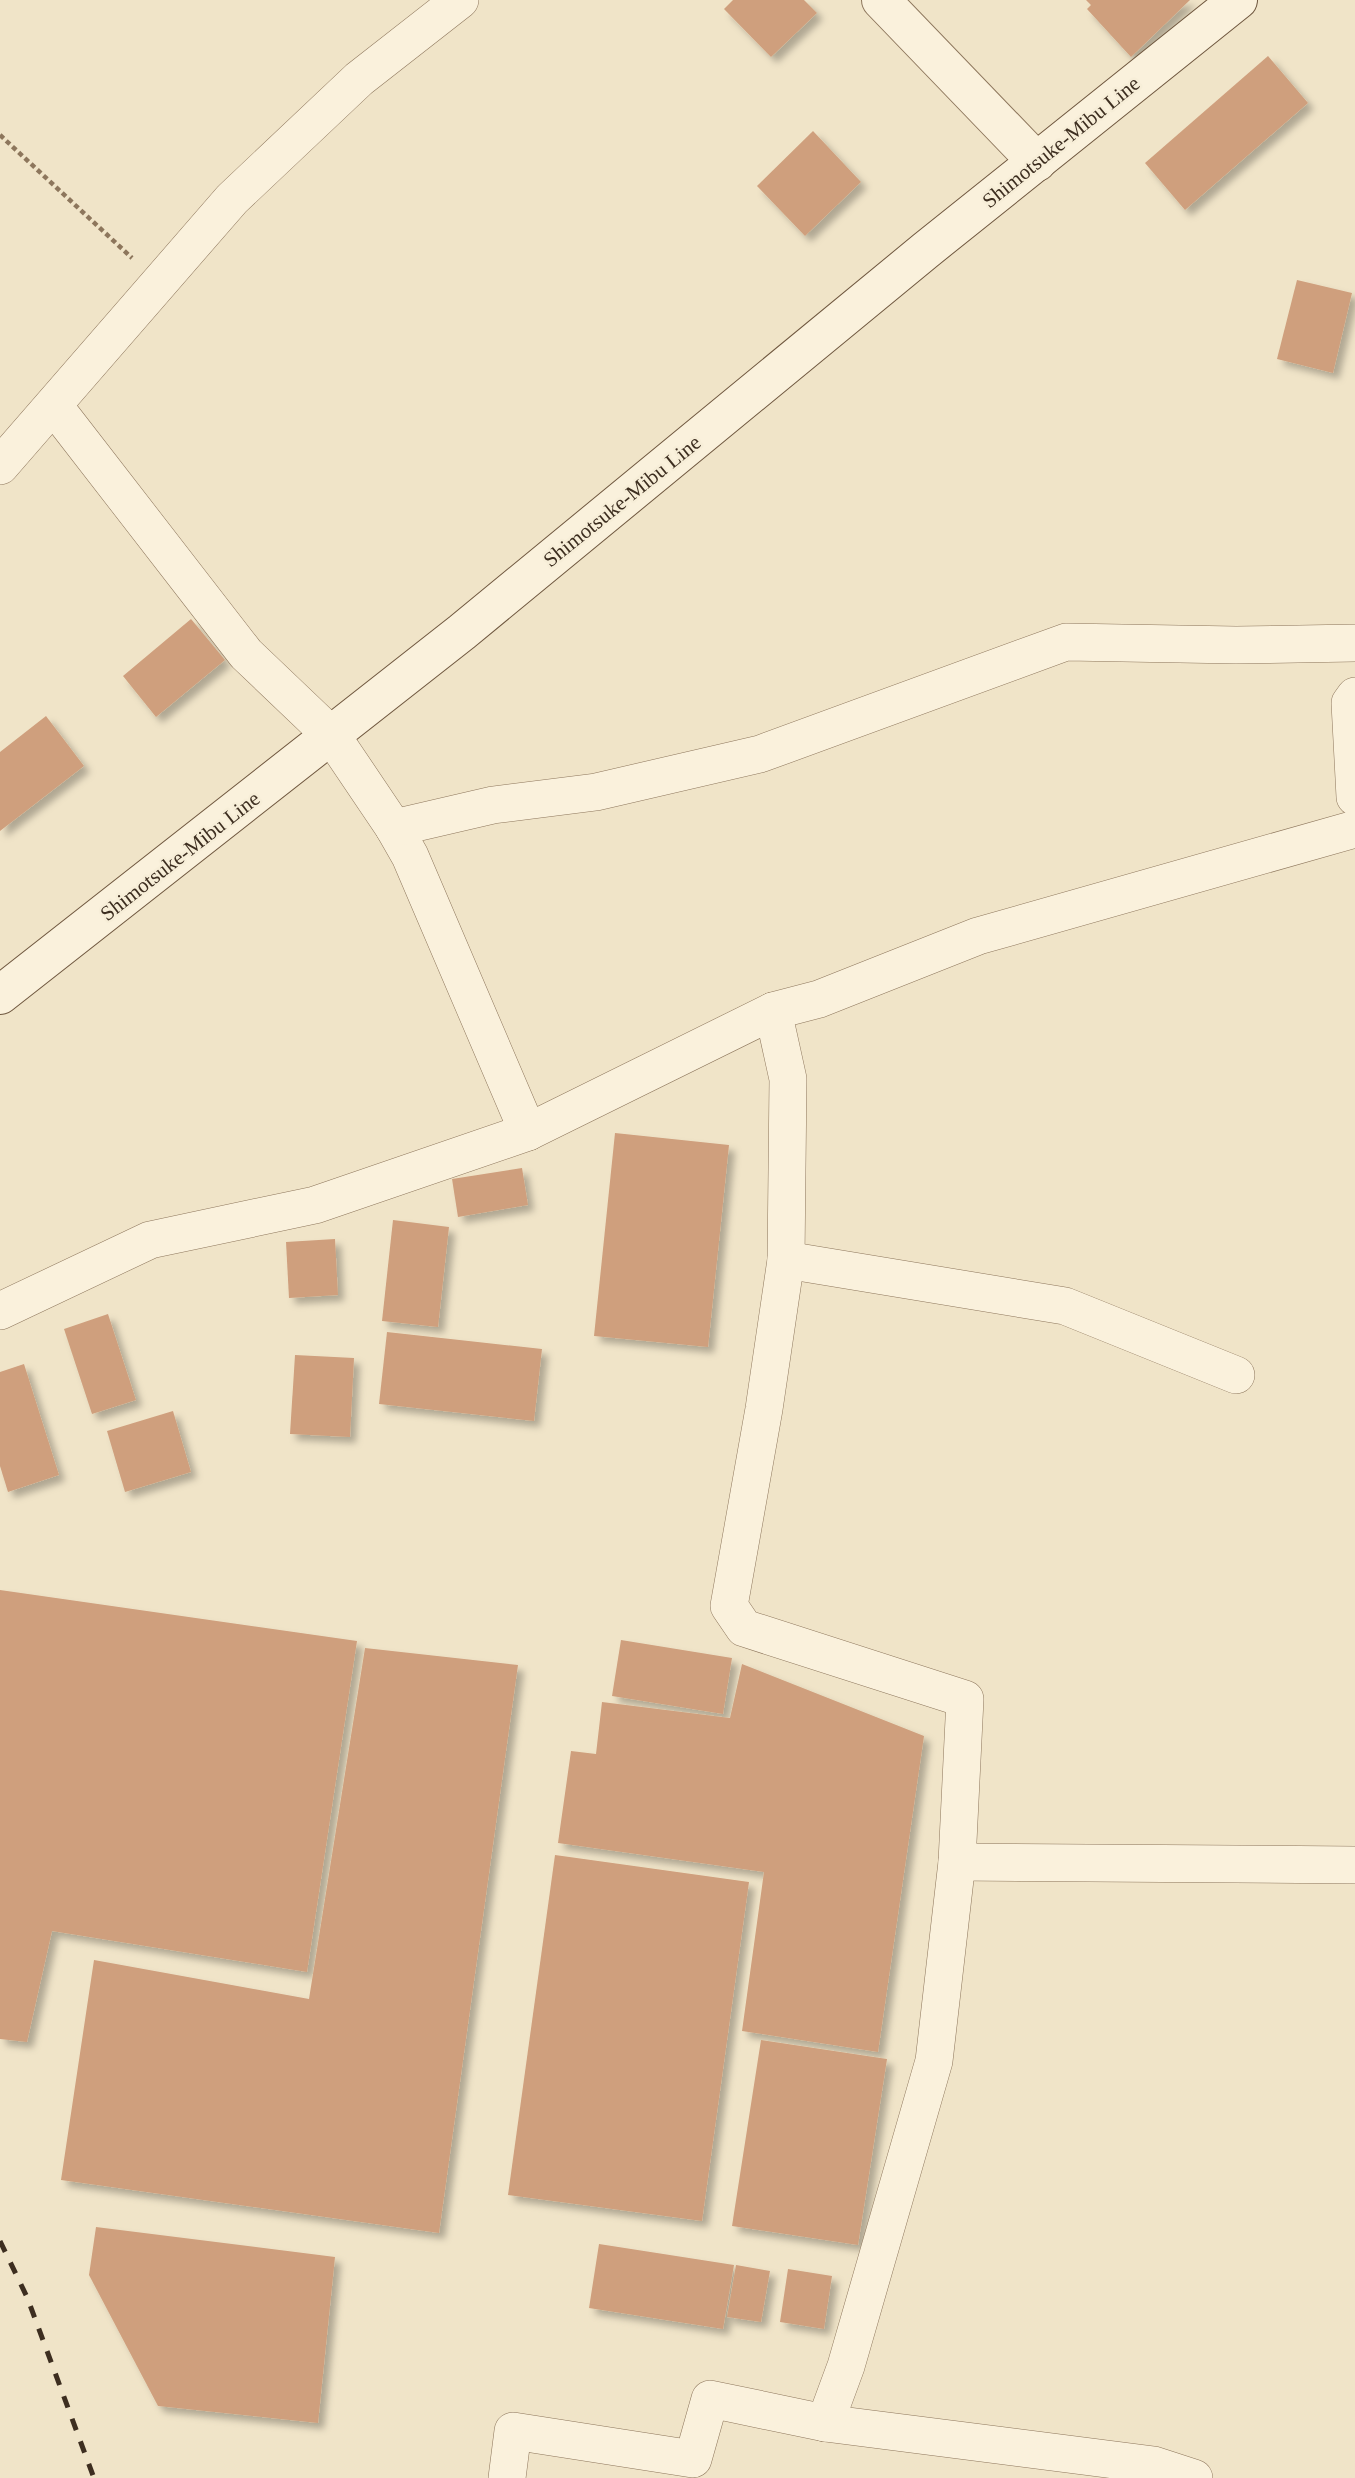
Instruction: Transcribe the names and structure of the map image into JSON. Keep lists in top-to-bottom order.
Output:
{
  "streets": {
    "main road": ["Shimotsuke-Mibu Line"]
  }
}
